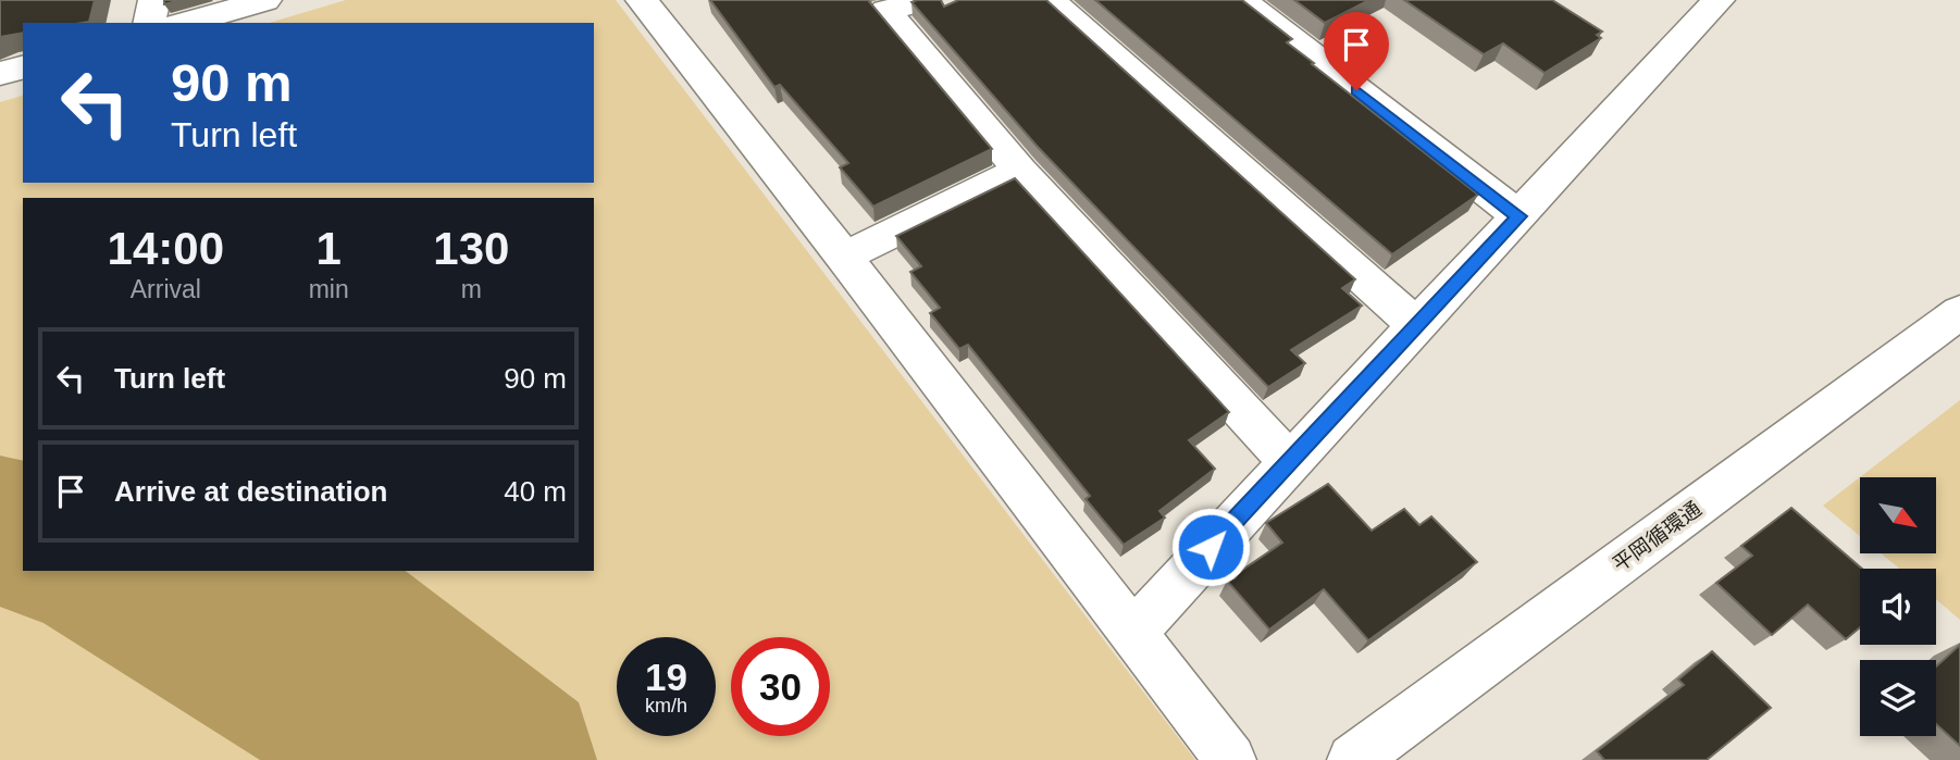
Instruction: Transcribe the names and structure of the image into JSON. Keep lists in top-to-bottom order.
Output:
{
  "streets": {
    "street": ["平岡循環通"]
  },
  "north": "bottom right",
  "page": {
    "turn": ["90 m", "Turn left"],
    "eta": [
      "14:00",
      "Arrival",
      "1",
      "min",
      "130",
      "m"
    ],
    "list": [
      {
        "name": "Turn left",
        "value": "90 m"
      },
      {
        "name": "Arrive at destination",
        "value": "40 m"
      }
    ],
    "speed": "19 km/h",
    "limit": "30"
  }
}
